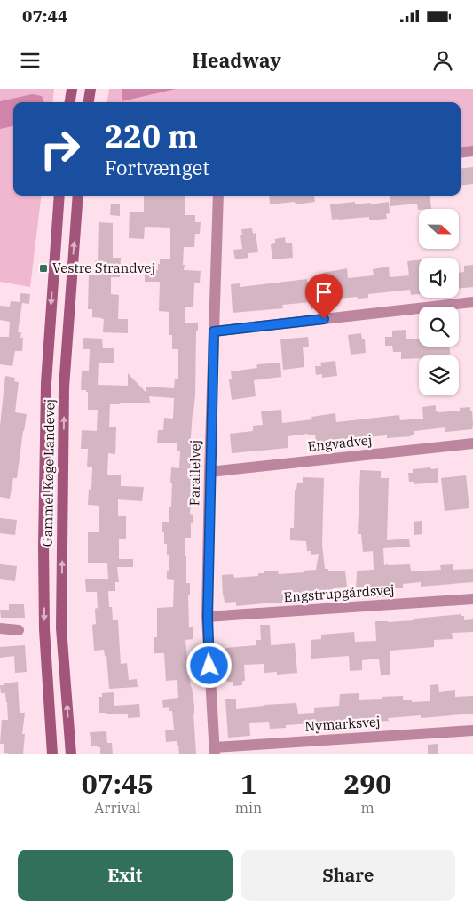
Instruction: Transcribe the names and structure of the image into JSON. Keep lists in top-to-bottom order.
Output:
{
  "streets": {
    "main road": ["Gammel Køge Landevej"],
    "street": [
      "Engvadvej",
      "Parallelvej",
      "Engstrupgårdsvej",
      "Nymarksvej"
    ]
  },
  "crossings": [
    ["Engvadvej", "Parallelvej"],
    ["Parallelvej", "Engstrupgårdsvej"],
    ["Parallelvej", "Nymarksvej"]
  ],
  "places": {
    "transit": ["Vestre Strandvej"]
  },
  "north": "right",
  "page": {
    "status": "07:44",
    "header": "Headway",
    "turn": ["220 m", "Fortvænget"],
    "eta": [
      "07:45",
      "Arrival",
      "1",
      "min",
      "290",
      "m"
    ],
    "buttons": ["Exit", "Share"]
  }
}
